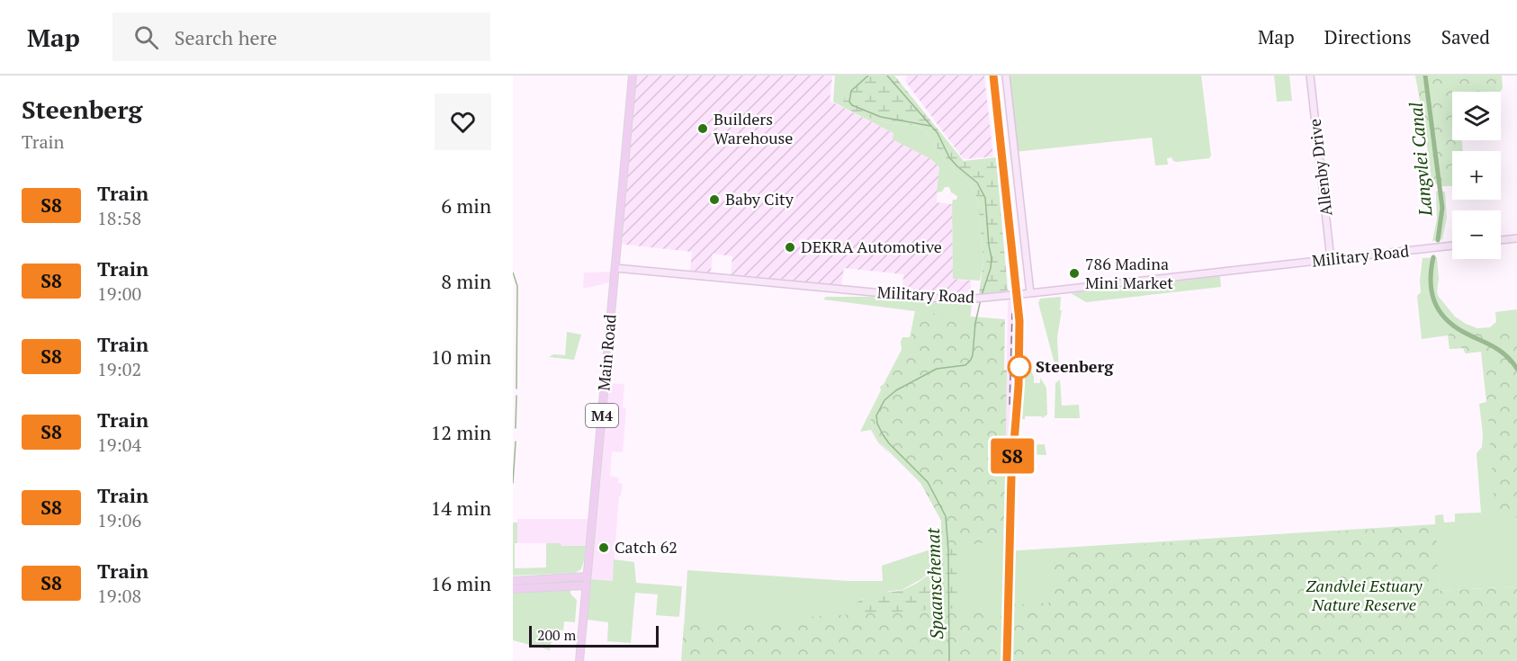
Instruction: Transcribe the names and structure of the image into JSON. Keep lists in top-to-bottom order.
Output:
{
  "streets": {
    "main road": [
      "Allenby Drive",
      "Military Road",
      "Main Road",
      "M4"
    ]
  },
  "crossings": [
    ["Allenby Drive", "Military Road"],
    ["Military Road", "Main Road"]
  ],
  "water": ["Langvlei Canal", "Spaanschemat"],
  "parks": ["Zandvlei Estuary Nature Reserve"],
  "places": [
    "Builders Warehouse",
    "Baby City",
    "DEKRA Automotive",
    "786 Madina Mini Market",
    "Steenberg",
    "Catch 62"
  ],
  "scale_bar": "200 m",
  "page": {
    "header": "Map",
    "search": "Search here",
    "nav": ["Map", "Directions", "Saved"],
    "heading": ["Steenberg", "Train"],
    "on_map": "S8",
    "map_buttons": ["+", "−"],
    "list": [
      {
        "mark": "S8",
        "name": "Train",
        "note": "18:58",
        "value": "6 min"
      },
      {
        "mark": "S8",
        "name": "Train",
        "note": "19:00",
        "value": "8 min"
      },
      {
        "mark": "S8",
        "name": "Train",
        "note": "19:02",
        "value": "10 min"
      },
      {
        "mark": "S8",
        "name": "Train",
        "note": "19:04",
        "value": "12 min"
      },
      {
        "mark": "S8",
        "name": "Train",
        "note": "19:06",
        "value": "14 min"
      },
      {
        "mark": "S8",
        "name": "Train",
        "note": "19:08",
        "value": "16 min"
      }
    ],
    "scale": "200 m"
  }
}
